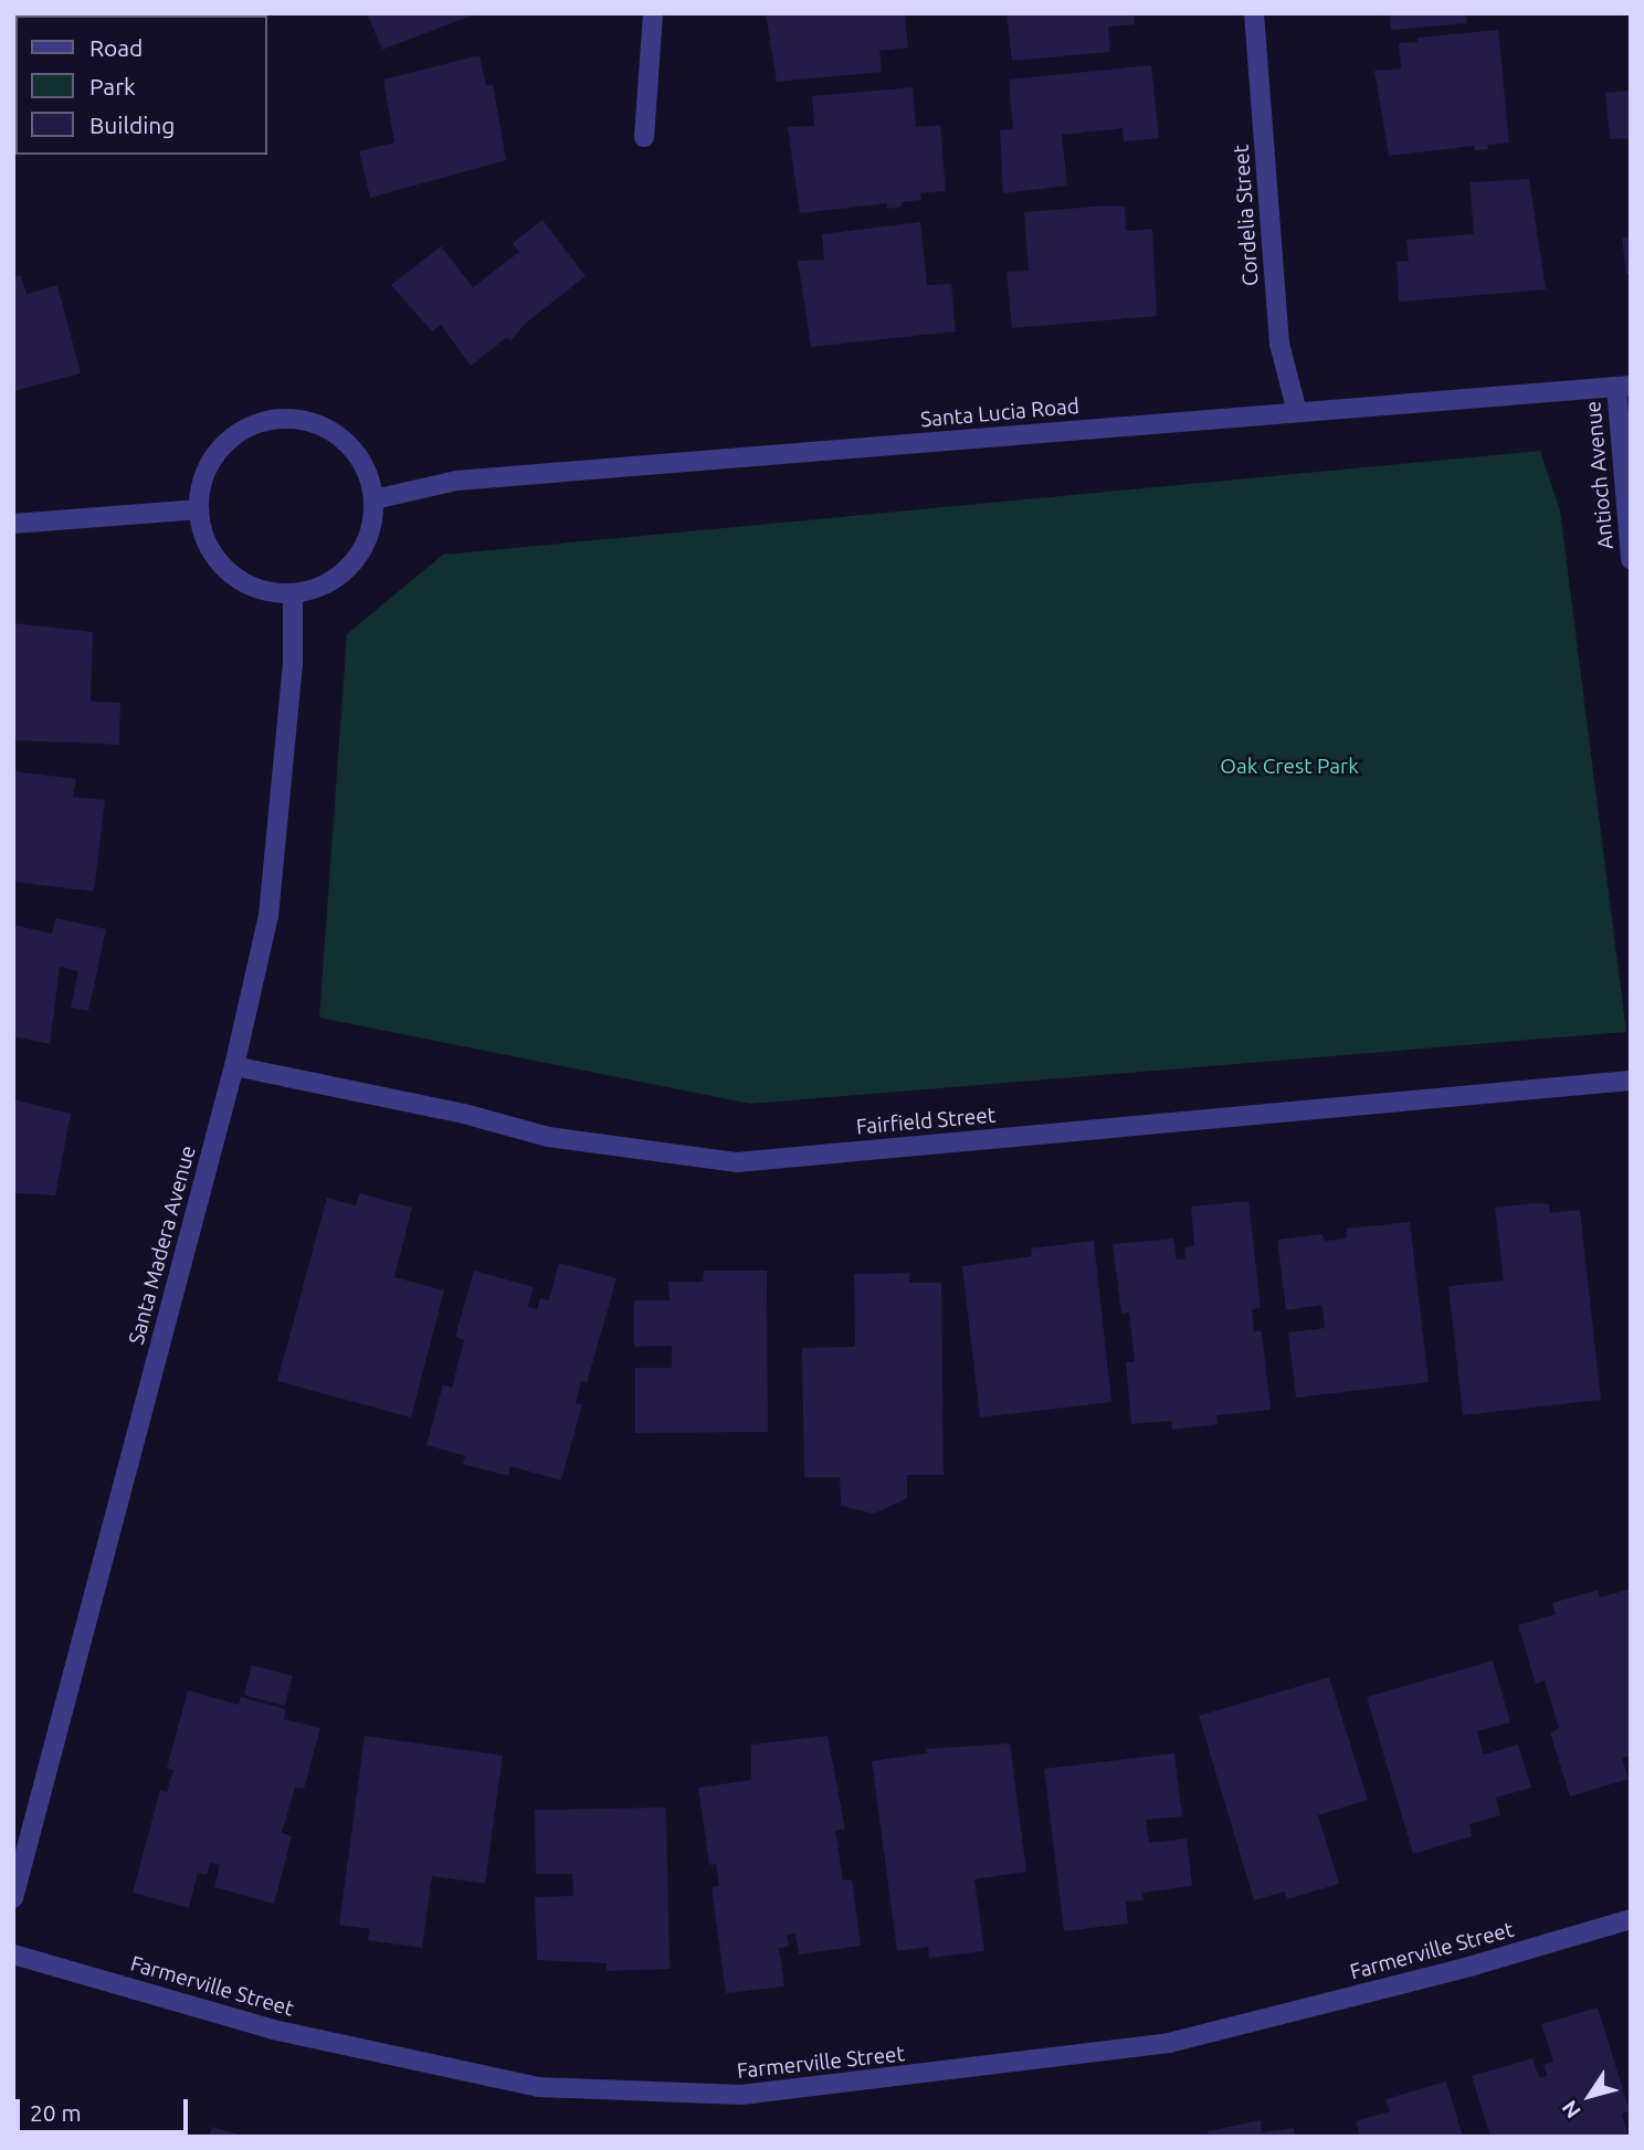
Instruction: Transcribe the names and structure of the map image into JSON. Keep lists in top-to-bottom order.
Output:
{
  "streets": {
    "street": [
      "Cordelia Street",
      "Santa Lucia Road",
      "Antioch Avenue",
      "Fairfield Street",
      "Santa Madera Avenue",
      "Farmerville Street"
    ]
  },
  "crossings": [
    ["Cordelia Street", "Santa Lucia Road"],
    ["Santa Lucia Road", "Antioch Avenue"],
    ["Santa Lucia Road", "Santa Madera Avenue"],
    ["Fairfield Street", "Santa Madera Avenue"]
  ],
  "parks": ["Oak Crest Park"],
  "legend": ["Road", "Park", "Building"],
  "scale_bar": "20 m",
  "north": "bottom left"
}
